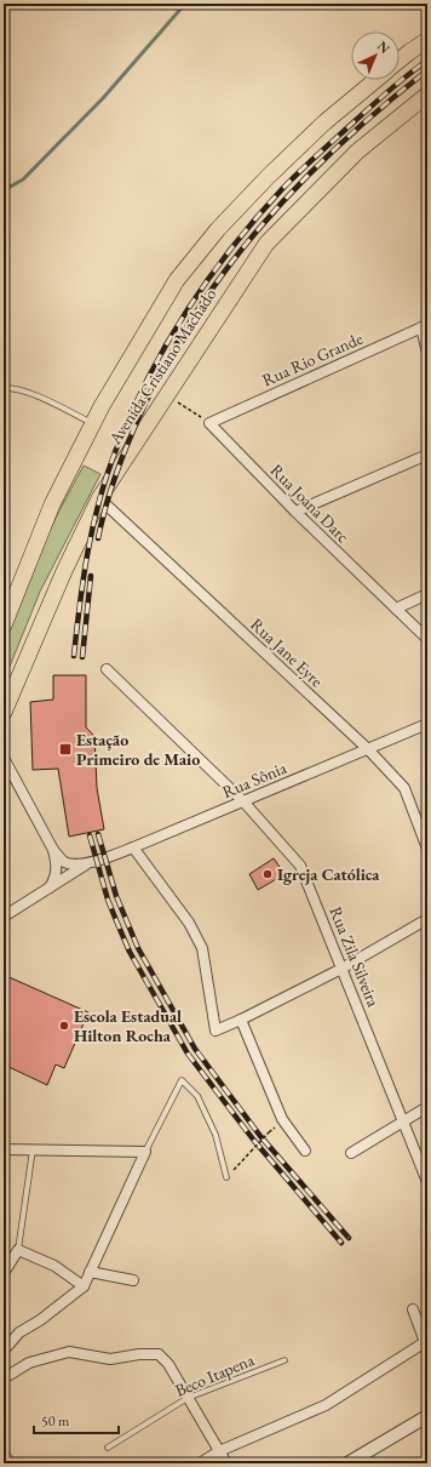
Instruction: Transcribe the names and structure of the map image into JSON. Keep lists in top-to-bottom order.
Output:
{
  "streets": {
    "highway": ["Avenida Cristiano Machado"],
    "street": [
      "Rua Rio Grande",
      "Rua Joana Darc",
      "Rua Jane Eyre",
      "Rua Sônia",
      "Rua Zila Silveira"
    ],
    "lane": ["Beco Itapena"]
  },
  "crossings": [
    ["Rua Rio Grande", "Rua Joana Darc"],
    ["Avenida Cristiano Machado", "Rua Jane Eyre"],
    ["Rua Jane Eyre", "Rua Sônia"],
    ["Rua Sônia", "Rua Zila Silveira"]
  ],
  "places": {
    "transit": ["Estação Primeiro de Maio"],
    "other": ["Igreja Católica", "Escola Estadual Hilton Rocha"]
  },
  "scale_bar": "50 m",
  "north": "top right"
}
